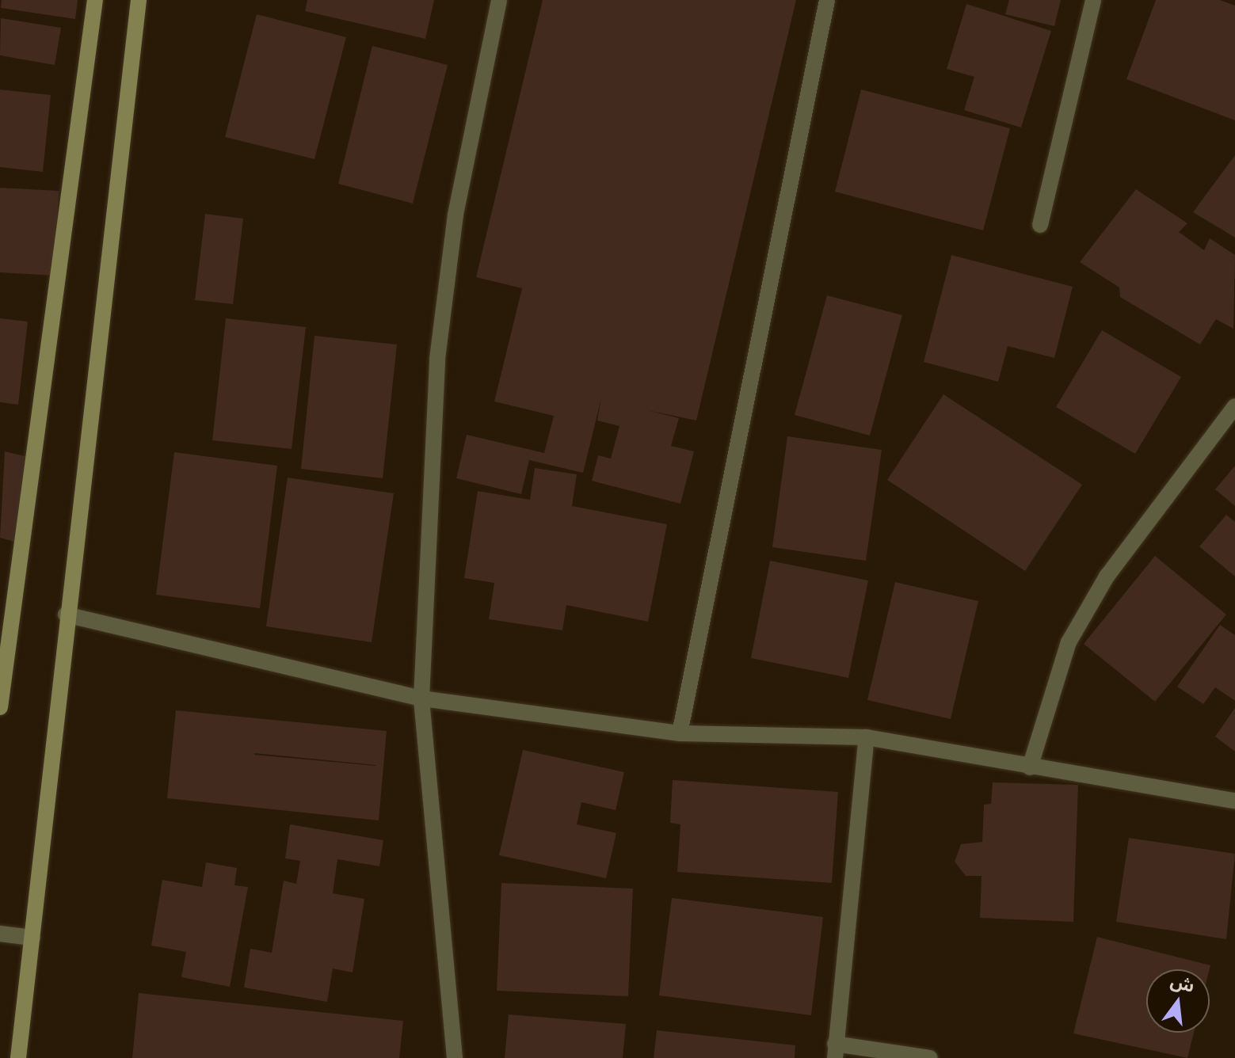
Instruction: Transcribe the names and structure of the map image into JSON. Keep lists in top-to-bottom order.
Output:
{
  "north": "top"
}
